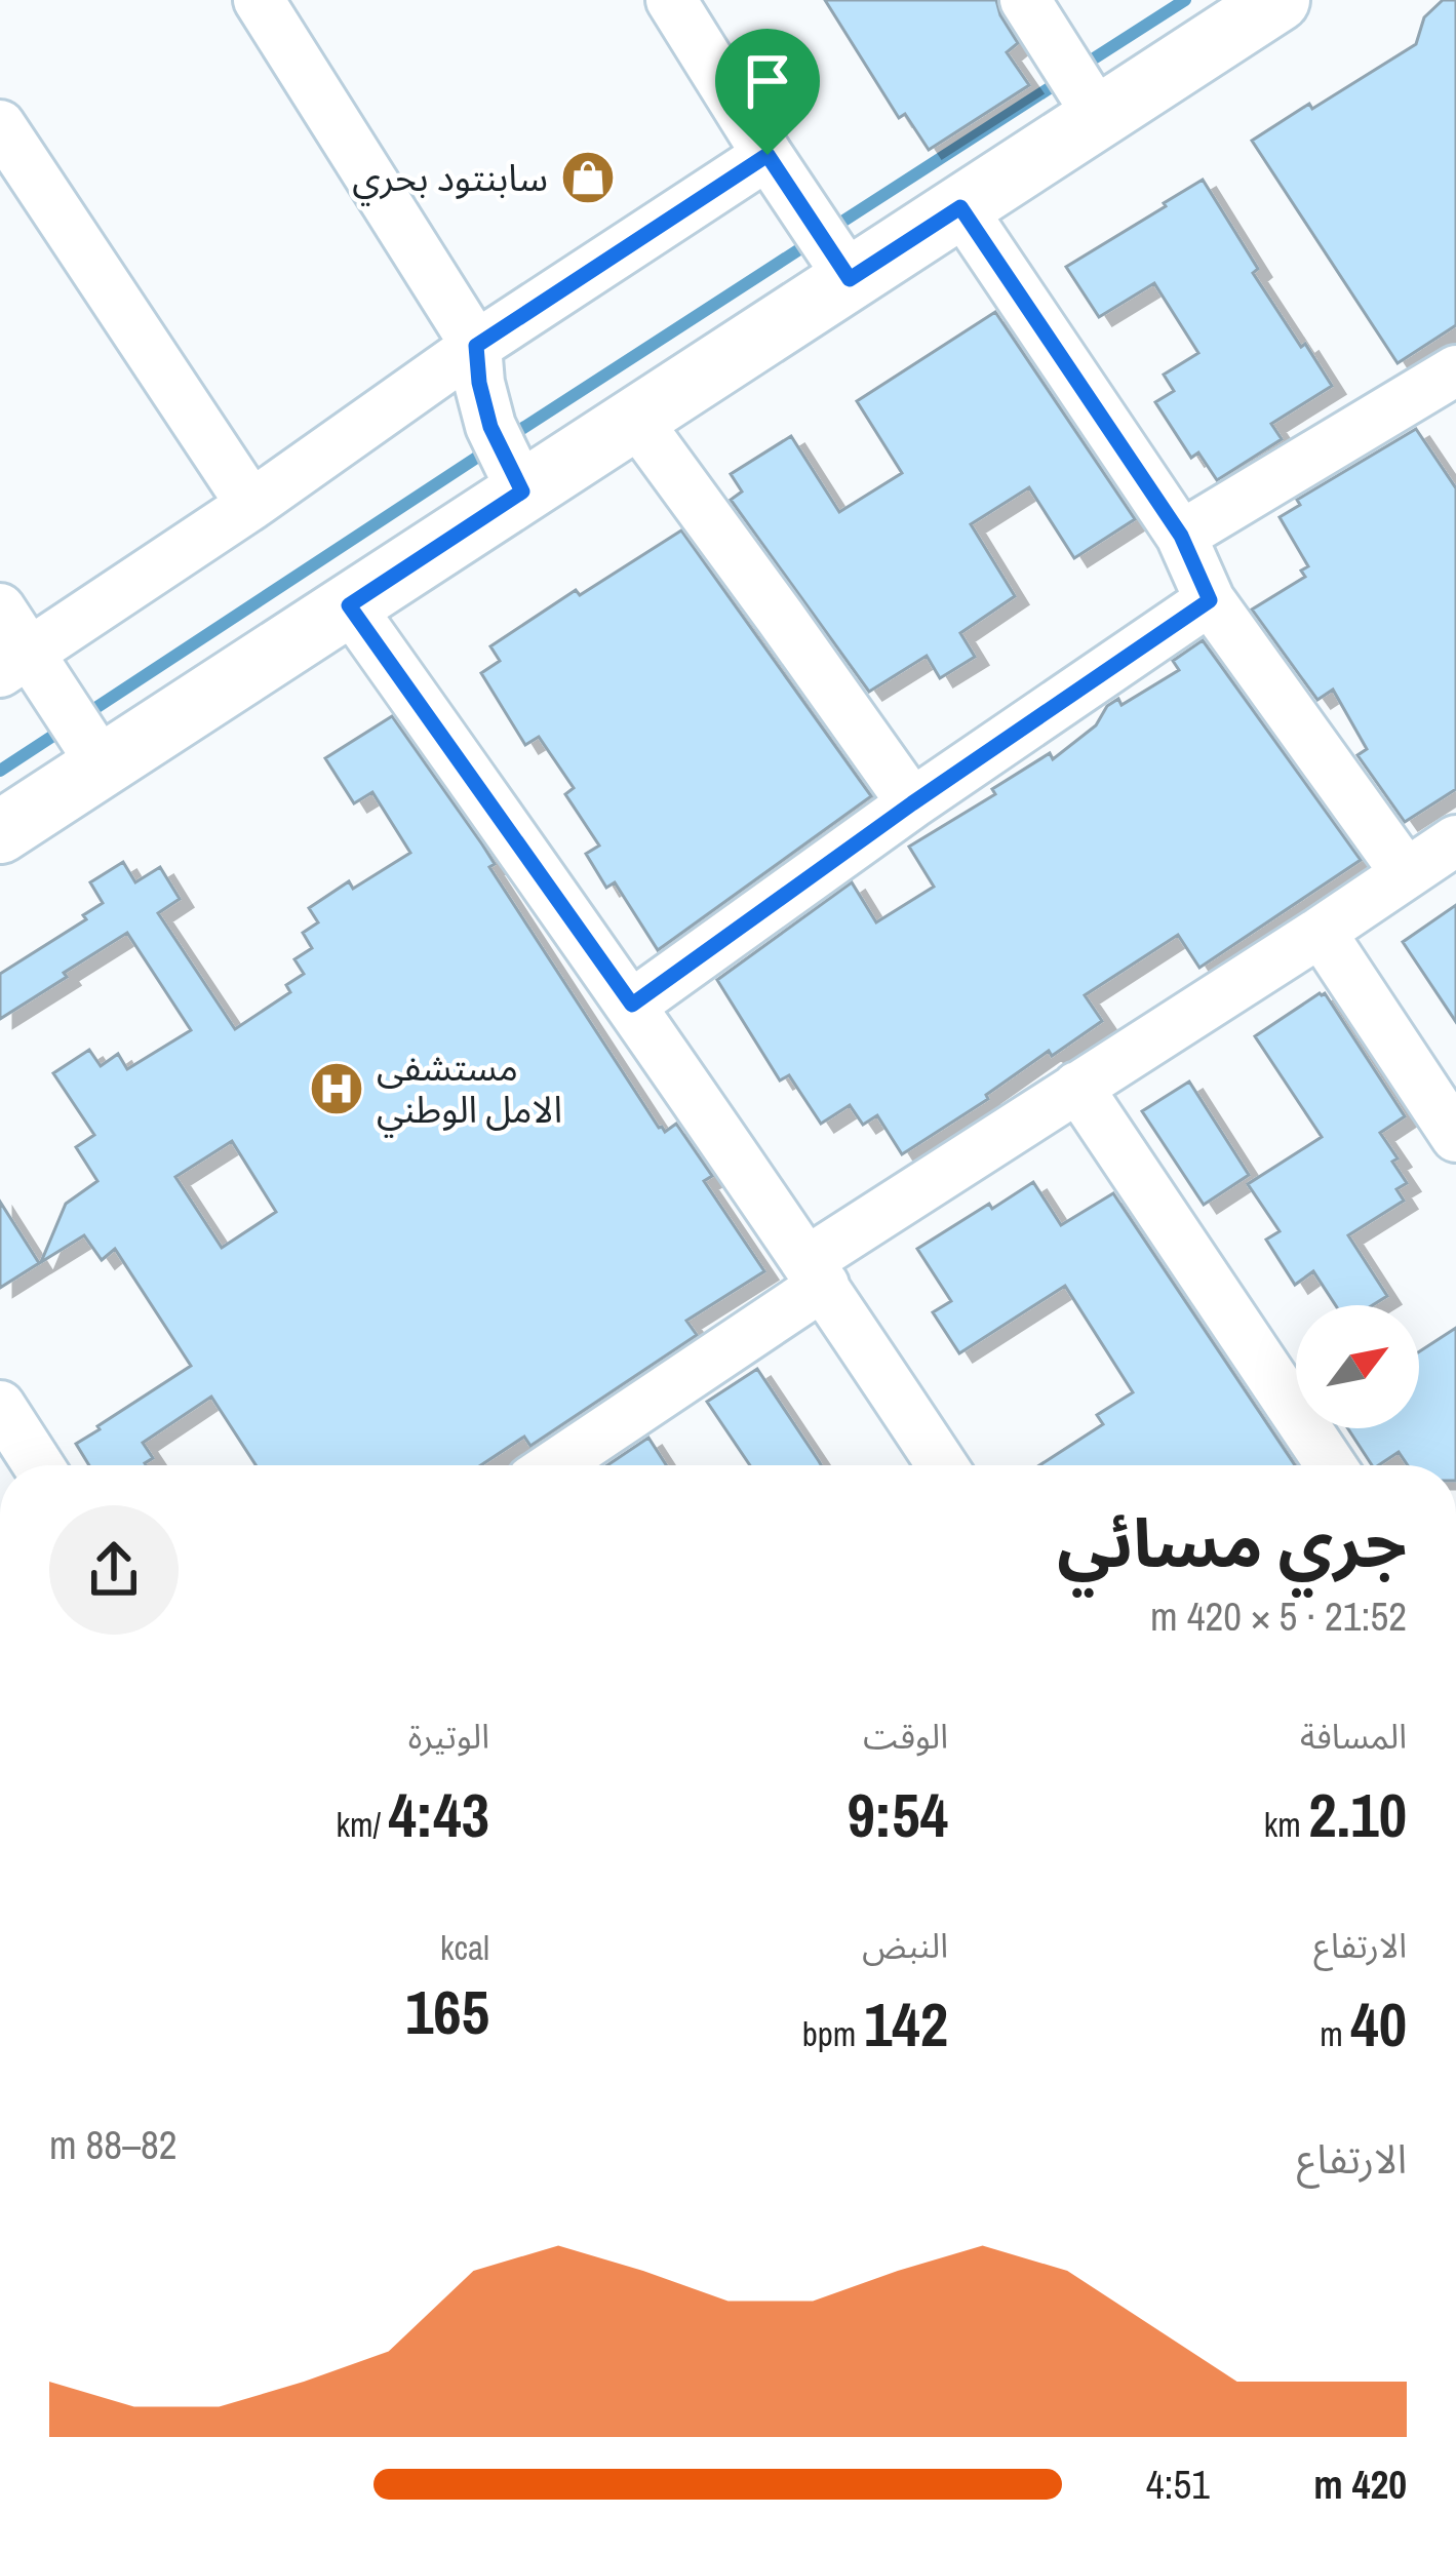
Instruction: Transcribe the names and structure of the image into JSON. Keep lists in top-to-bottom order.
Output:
{
  "places": {
    "shop": ["سابنتود بحري"],
    "hospital": ["مستشفى الامل الوطني"]
  },
  "north": "top right",
  "page": {
    "heading": ["جري مسائي", "21:52 · 5 × 420 m"],
    "stats": [
      ["المسافة", "2.10 km"],
      ["الوقت", "9:54"],
      ["الوتيرة", "4:43 /km"],
      ["الارتفاع", "40 m"],
      ["النبض", "142 bpm"],
      ["kcal", "165"]
    ],
    "chart": ["الارتفاع", "82–88 m"],
    "list": [
      {
        "name": "420 m",
        "note": "4:51"
      }
    ]
  }
}
